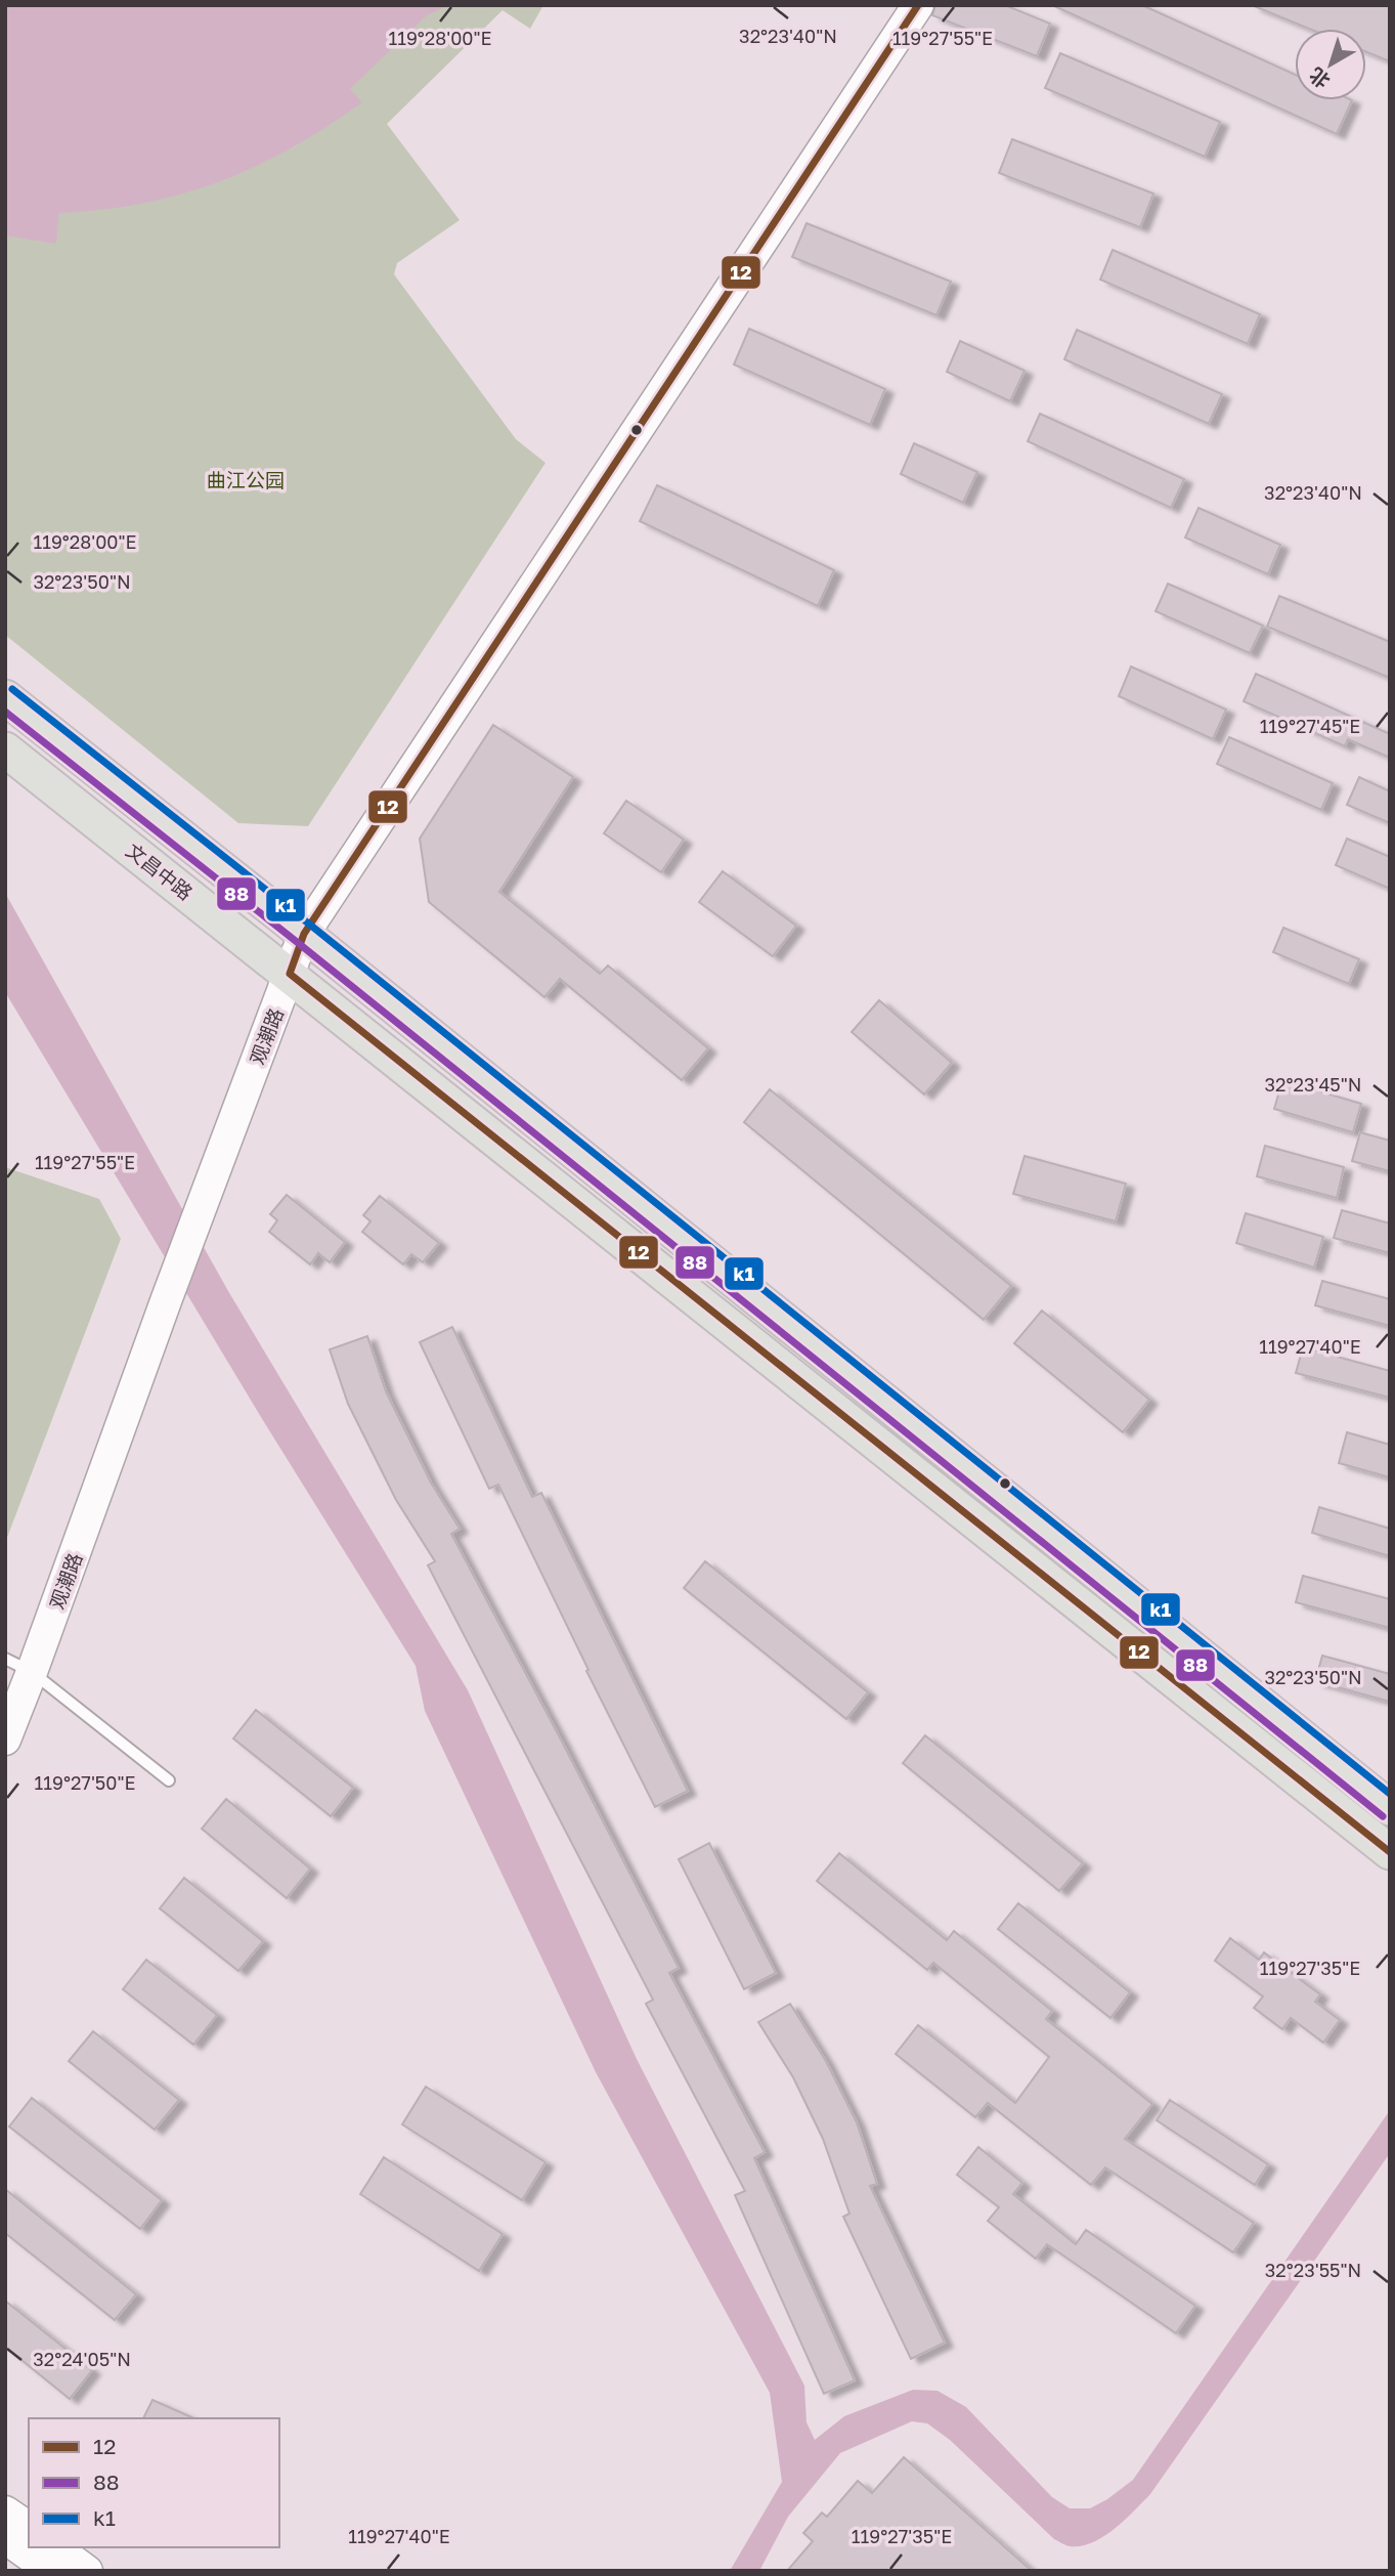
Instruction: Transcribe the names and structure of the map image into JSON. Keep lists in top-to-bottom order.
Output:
{
  "streets": {
    "main road": ["文昌中路"],
    "street": ["观潮路"]
  },
  "crossings": [
    ["文昌中路", "观潮路"]
  ],
  "parks": ["曲江公园"],
  "lines": ["transit line 12", "transit line k1", "transit line 88"],
  "legend": ["12", "88", "k1"],
  "north": "bottom left",
  "coordinates": [
    "32°23'40\"N",
    "119°28'00\"E",
    "119°27'55\"E",
    "32°23'50\"N",
    "119°27'45\"E",
    "32°23'45\"N",
    "119°27'40\"E",
    "119°27'50\"E",
    "119°27'35\"E",
    "32°23'55\"N",
    "32°24'05\"N"
  ]
}
